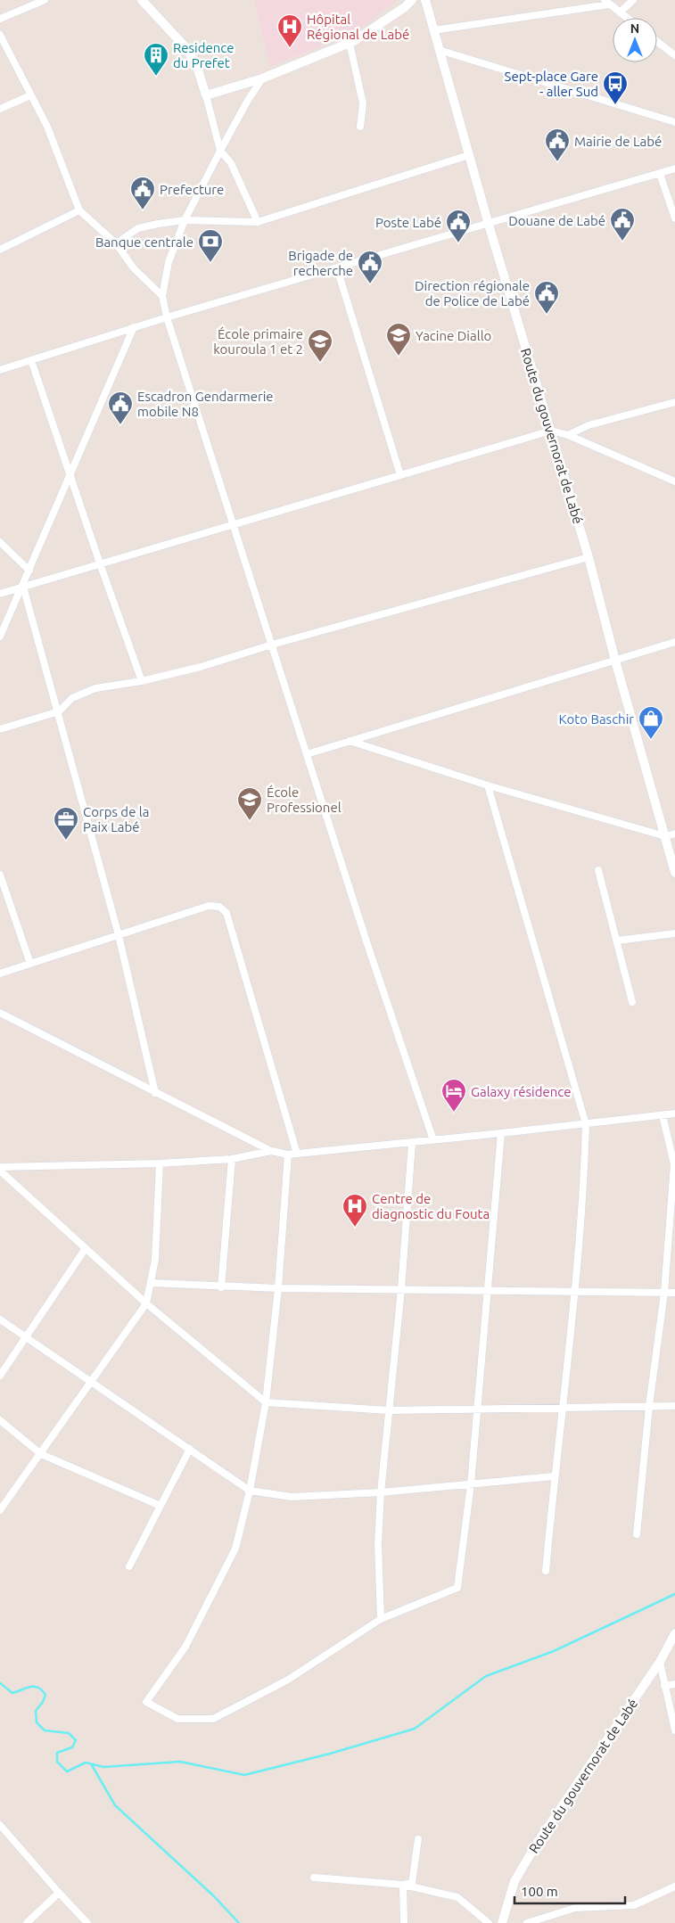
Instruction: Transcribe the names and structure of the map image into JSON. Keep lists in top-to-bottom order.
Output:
{
  "streets": {
    "street": ["Route du gouvernorat de Labé"]
  },
  "places": {
    "hospital": ["Hôpital Régional de Labé", "Centre de diagnostic du Fouta"],
    "building": ["Residence du Prefet"],
    "bus stop": ["Sept-place Gare - aller Sud"],
    "public building": [
      "Mairie de Labé",
      "Prefecture",
      "Douane de Labé",
      "Poste Labé",
      "Brigade de recherche",
      "Direction régionale de Police de Labé",
      "Escadron Gendarmerie mobile N8"
    ],
    "bank": ["Banque centrale"],
    "school or university": ["Yacine Diallo", "École primaire kouroula 1 et 2", "École Professionel"],
    "shop": ["Koto Baschir"],
    "office": ["Corps de la Paix Labé"],
    "hotel": ["Galaxy résidence"]
  },
  "scale_bar": "100 m",
  "north": "top"
}
